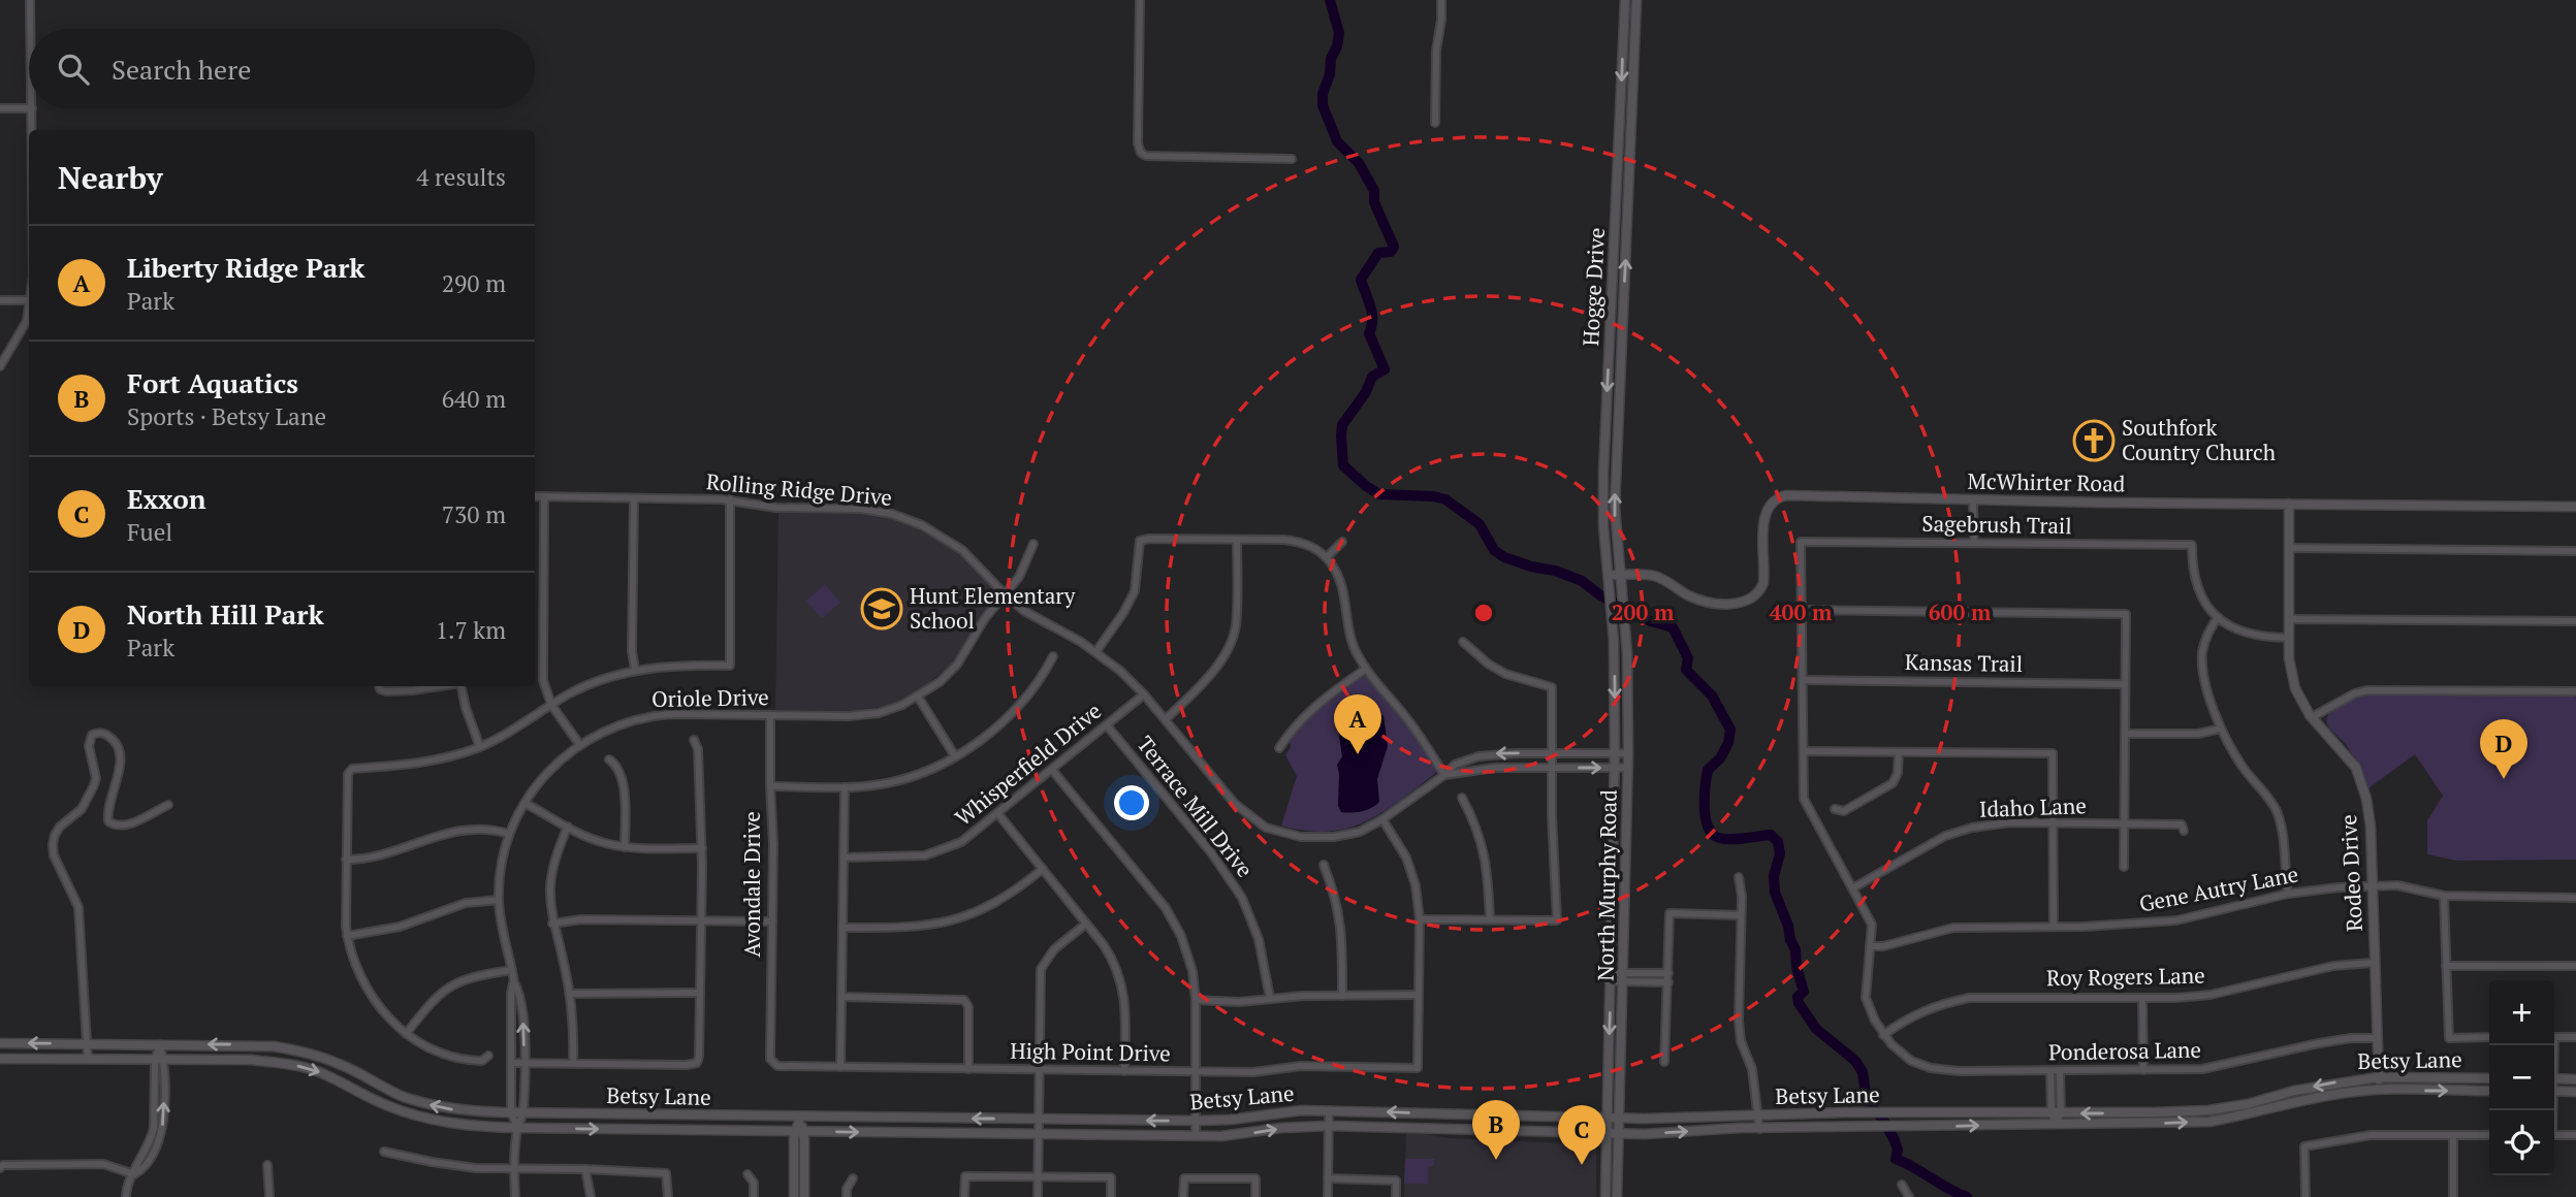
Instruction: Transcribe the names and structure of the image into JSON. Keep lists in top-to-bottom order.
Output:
{
  "streets": {
    "main road": [
      "Hogge Drive",
      "McWhirter Road",
      "Rodeo Drive",
      "North Murphy Road",
      "Betsy Lane"
    ],
    "street": [
      "Rolling Ridge Drive",
      "Sagebrush Trail",
      "Kansas Trail",
      "Oriole Drive",
      "Whisperfield Drive",
      "Terrace Mill Drive",
      "Idaho Lane",
      "Avondale Drive",
      "Gene Autry Lane",
      "Roy Rogers Lane",
      "Ponderosa Lane",
      "High Point Drive"
    ]
  },
  "crossings": [
    ["Hogge Drive", "McWhirter Road"],
    ["Hogge Drive", "North Murphy Road"],
    ["McWhirter Road", "Rodeo Drive"],
    ["McWhirter Road", "North Murphy Road"],
    ["Rolling Ridge Drive", "Oriole Drive"],
    ["Rolling Ridge Drive", "Whisperfield Drive"],
    ["Rolling Ridge Drive", "North Murphy Road"],
    ["Oriole Drive", "Avondale Drive"],
    ["Oriole Drive", "Betsy Lane"],
    ["Whisperfield Drive", "Terrace Mill Drive"],
    ["Rodeo Drive", "Gene Autry Lane"],
    ["Rodeo Drive", "Roy Rogers Lane"],
    ["Rodeo Drive", "Ponderosa Lane"],
    ["Rodeo Drive", "Betsy Lane"],
    ["Avondale Drive", "High Point Drive"],
    ["North Murphy Road", "Betsy Lane"],
    ["Roy Rogers Lane", "Ponderosa Lane"]
  ],
  "places": {
    "church": ["Southfork Country Church"],
    "school or university": ["Hunt Elementary School"]
  },
  "page": {
    "search": "Search here",
    "heading": ["Nearby", "4 results"],
    "list": [
      {
        "mark": "A",
        "name": "Liberty Ridge Park",
        "note": "Park",
        "value": "290 m"
      },
      {
        "mark": "B",
        "name": "Fort Aquatics",
        "note": "Sports · Betsy Lane",
        "value": "640 m"
      },
      {
        "mark": "C",
        "name": "Exxon",
        "note": "Fuel",
        "value": "730 m"
      },
      {
        "mark": "D",
        "name": "North Hill Park",
        "note": "Park",
        "value": "1.7 km"
      }
    ],
    "pins": [
      "A",
      "D",
      "B",
      "C"
    ],
    "map_buttons": ["+", "−"]
  },
  "rings": ["200 m", "400 m", "600 m"]
}
